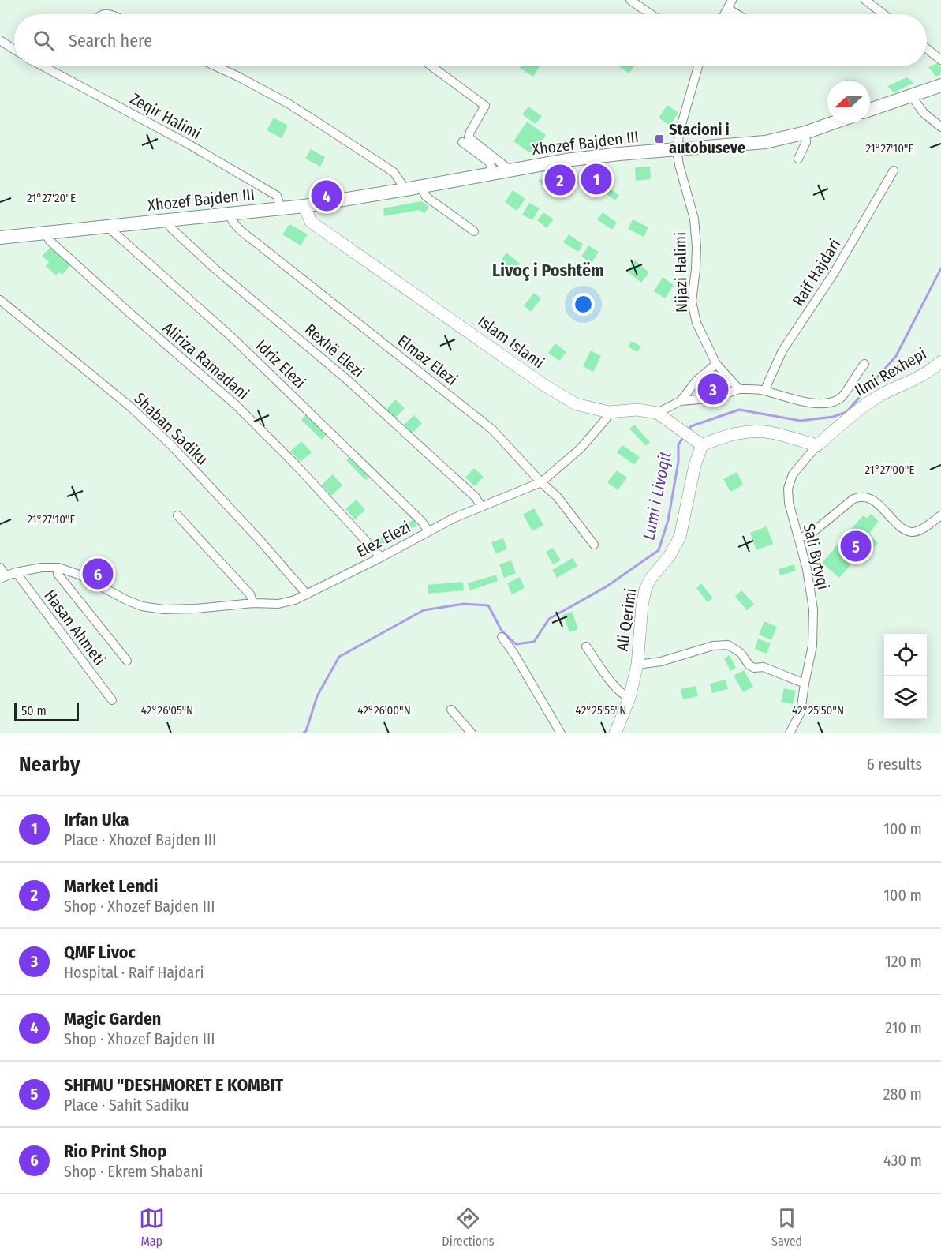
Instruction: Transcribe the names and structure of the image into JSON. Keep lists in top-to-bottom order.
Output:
{
  "streets": {
    "main road": ["Xhozef Bajden III"],
    "street": [
      "Zeqir Halimi",
      "Nijazi Halimi",
      "Raif Hajdari",
      "Islam Islami",
      "Rexhë Elezi",
      "Elmaz Elezi",
      "Aliriza Ramadani",
      "Idriz Elezi",
      "Ilmi Rexhepi",
      "Shaban Sadiku",
      "Elez Elezi",
      "Sali Bytyqi",
      "Ali Qerimi",
      "Hasan Ahmeti"
    ]
  },
  "crossings": [
    ["Zeqir Halimi", "Xhozef Bajden III"],
    ["Xhozef Bajden III", "Nijazi Halimi"],
    ["Xhozef Bajden III", "Islam Islami"],
    ["Xhozef Bajden III", "Rexhë Elezi"],
    ["Xhozef Bajden III", "Elmaz Elezi"],
    ["Xhozef Bajden III", "Aliriza Ramadani"],
    ["Xhozef Bajden III", "Idriz Elezi"],
    ["Islam Islami", "Elez Elezi"],
    ["Rexhë Elezi", "Elez Elezi"],
    ["Elmaz Elezi", "Elez Elezi"],
    ["Aliriza Ramadani", "Elez Elezi"],
    ["Idriz Elezi", "Elez Elezi"],
    ["Ilmi Rexhepi", "Sali Bytyqi"],
    ["Shaban Sadiku", "Elez Elezi"]
  ],
  "districts": ["Livoç i Poshtëm"],
  "water": ["Lumi i Livoqit"],
  "places": {
    "transit": ["Stacioni i autobuseve"]
  },
  "scale_bar": "50 m",
  "north": "left",
  "page": {
    "search": "Search here",
    "pins": [
      "1",
      "2",
      "4",
      "3",
      "5",
      "6"
    ],
    "scale": "50 m",
    "heading": ["Nearby", "6 results"],
    "list": [
      {
        "mark": "1",
        "name": "Irfan Uka",
        "note": "Place · Xhozef Bajden III",
        "value": "100 m"
      },
      {
        "mark": "2",
        "name": "Market Lendi",
        "note": "Shop · Xhozef Bajden III",
        "value": "100 m"
      },
      {
        "mark": "3",
        "name": "QMF Livoc",
        "note": "Hospital · Raif Hajdari",
        "value": "120 m"
      },
      {
        "mark": "4",
        "name": "Magic Garden",
        "note": "Shop · Xhozef Bajden III",
        "value": "210 m"
      },
      {
        "mark": "5",
        "name": "SHFMU \"DESHMORET E KOMBIT",
        "note": "Place · Sahit Sadiku",
        "value": "280 m"
      },
      {
        "mark": "6",
        "name": "Rio Print Shop",
        "note": "Shop · Ekrem Shabani",
        "value": "430 m"
      }
    ],
    "nav": ["Map", "Directions", "Saved"]
  },
  "coordinates": [
    "21°27'10\"E",
    "21°27'20\"E",
    "21°27'00\"E",
    "42°26'05\"N",
    "42°26'00\"N",
    "42°25'55\"N",
    "42°25'50\"N"
  ]
}
